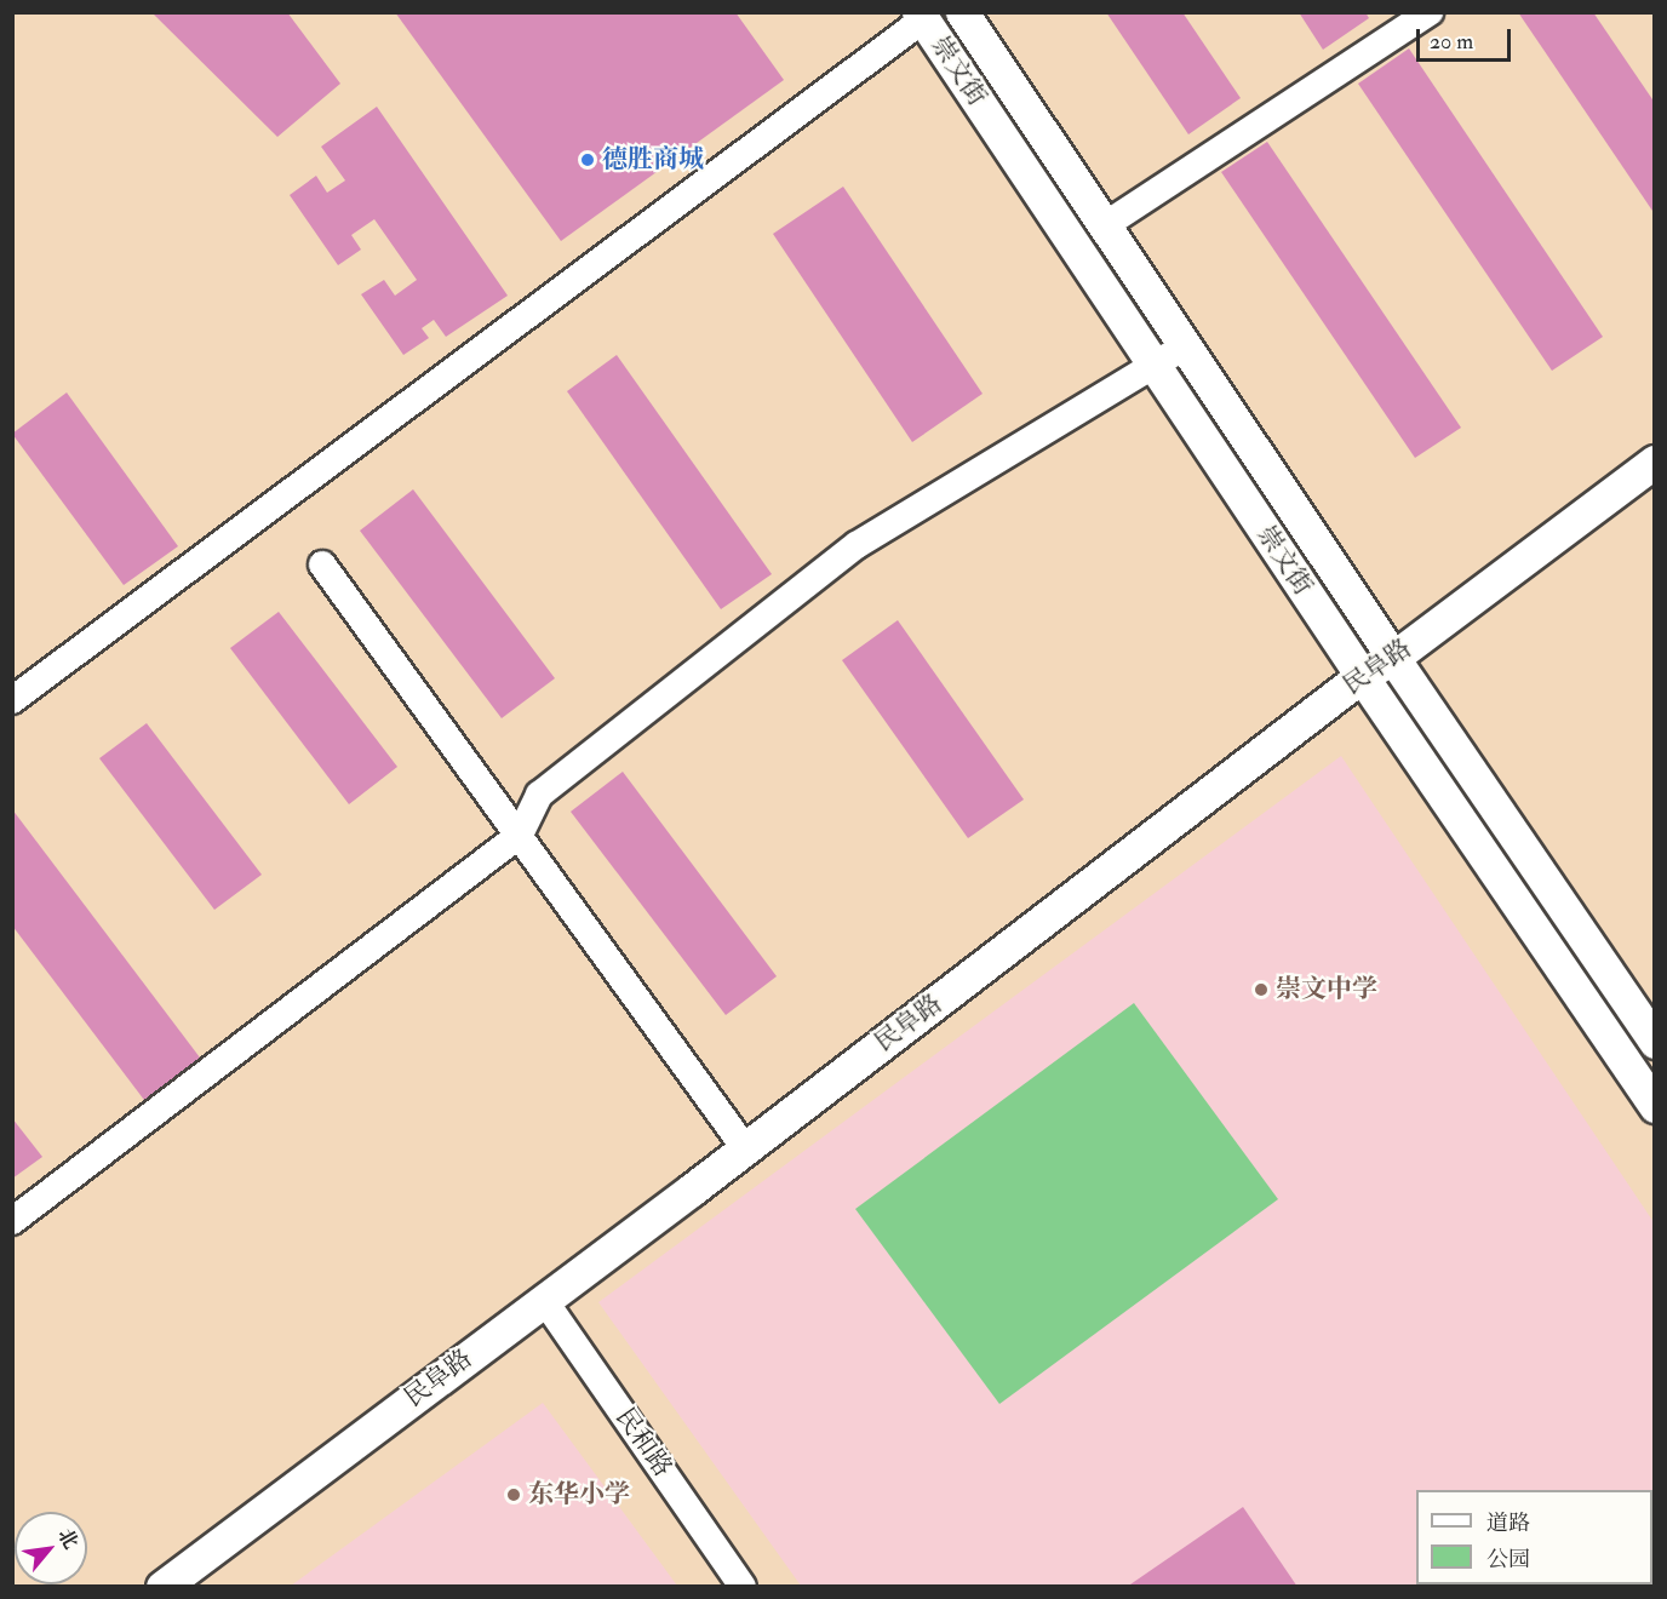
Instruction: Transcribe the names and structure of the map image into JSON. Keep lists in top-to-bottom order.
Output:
{
  "streets": {
    "street": ["崇文街", "民阜路", "民和路"]
  },
  "crossings": [
    ["崇文街", "民阜路"],
    ["民阜路", "民和路"]
  ],
  "places": ["德胜商城", "崇文中学", "东华小学"],
  "legend": ["道路", "公园"],
  "scale_bar": "20 m",
  "north": "top right"
}
